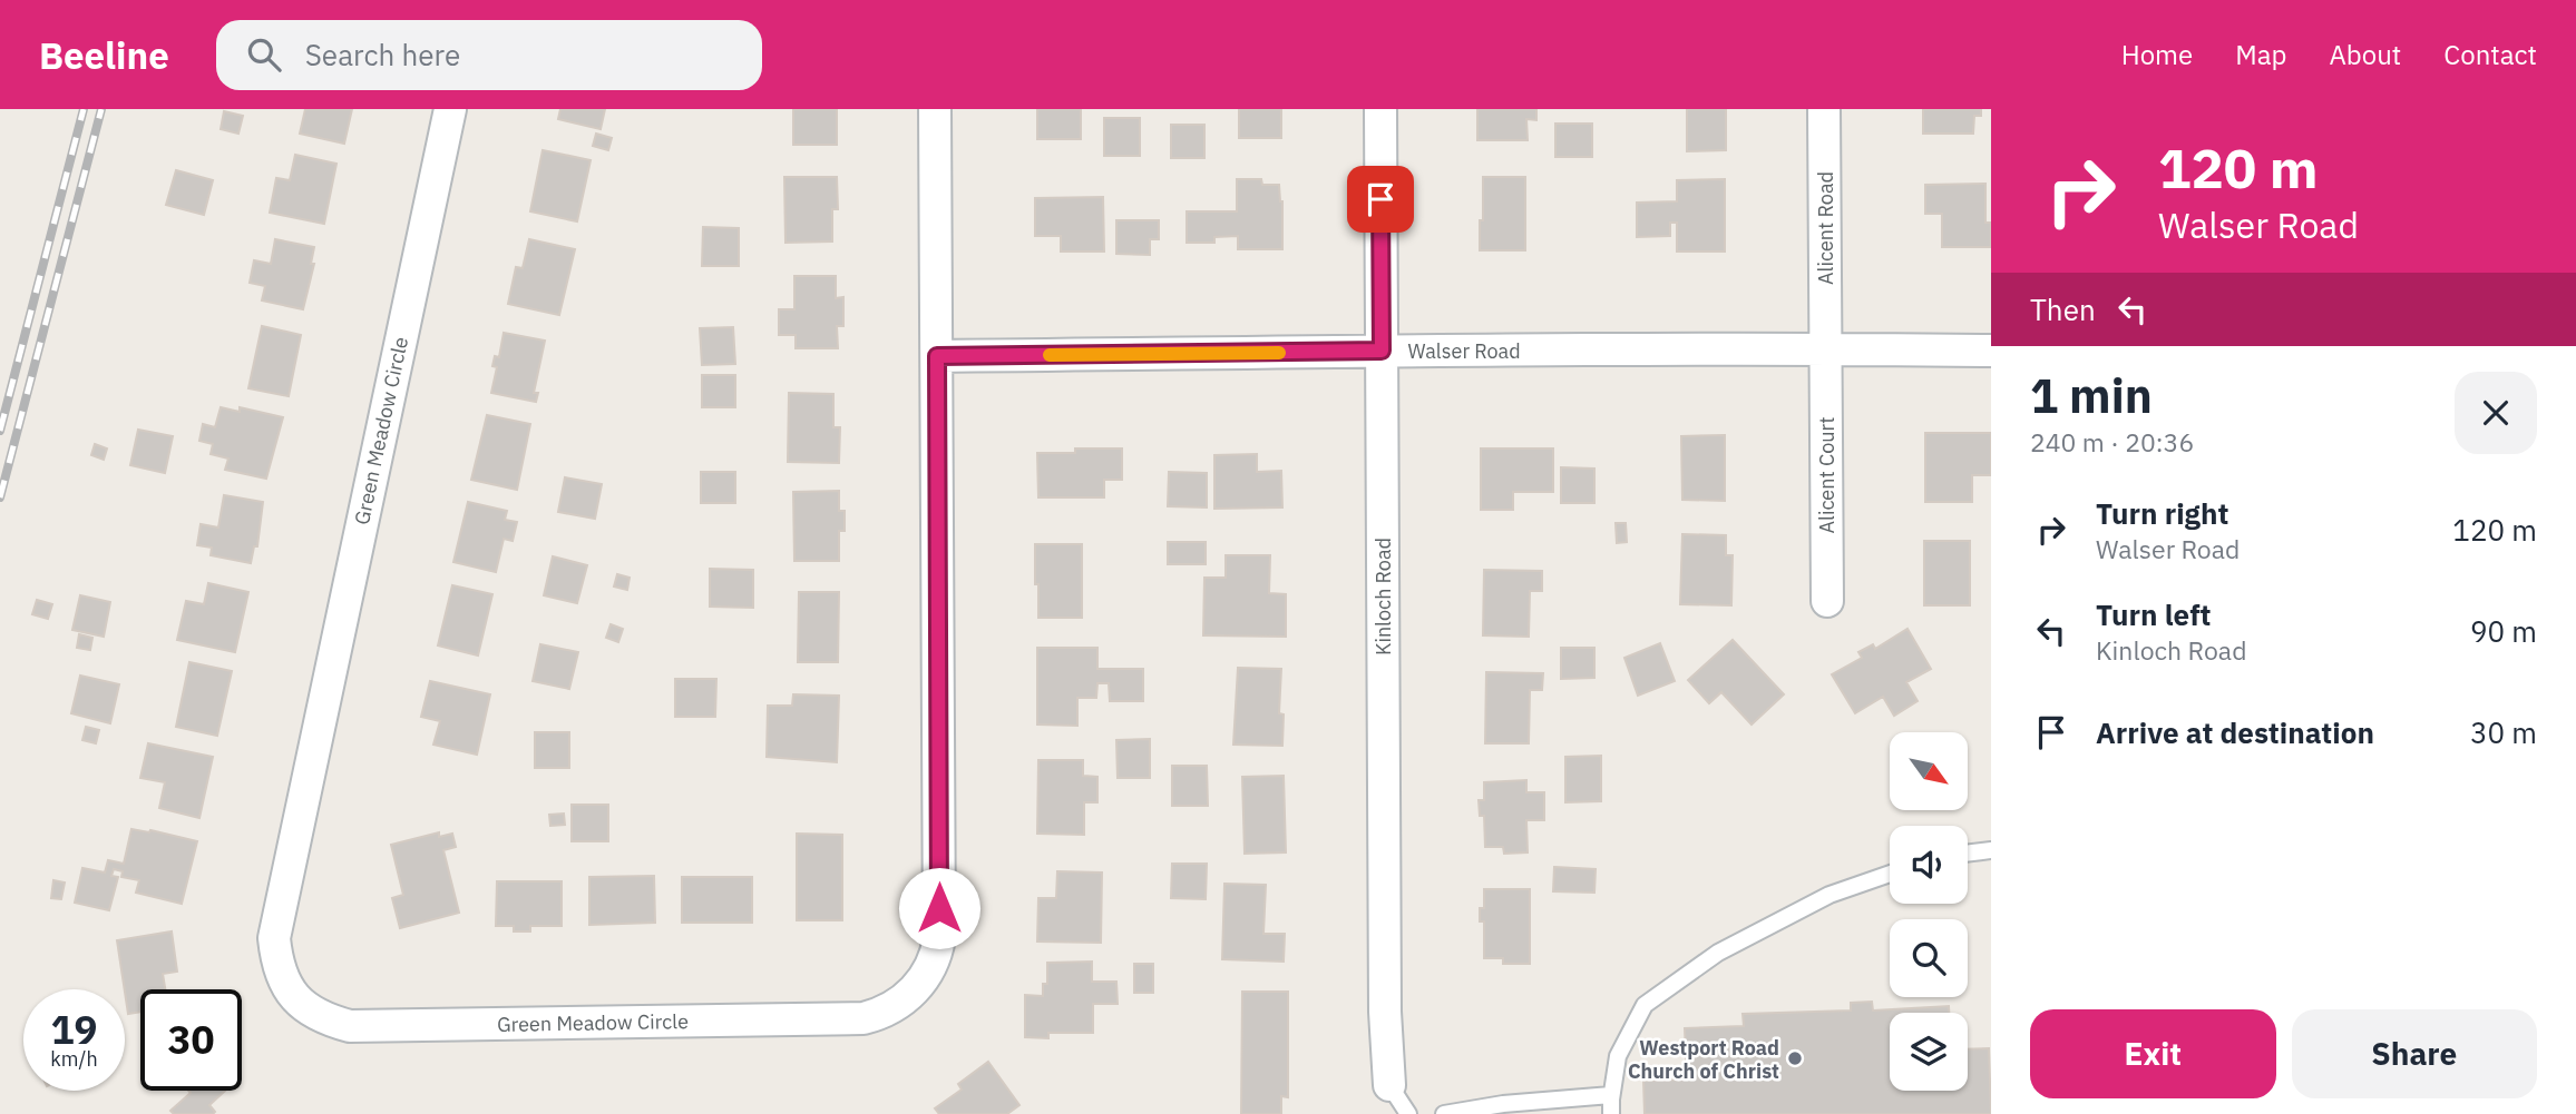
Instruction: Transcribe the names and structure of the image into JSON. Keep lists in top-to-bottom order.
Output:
{
  "streets": {
    "street": [
      "Alicent Road",
      "Walser Road",
      "Green Meadow Circle",
      "Alicent Court",
      "Kinloch Road"
    ]
  },
  "crossings": [
    ["Alicent Road", "Walser Road"],
    ["Alicent Road", "Alicent Court"],
    ["Walser Road", "Green Meadow Circle"],
    ["Walser Road", "Alicent Court"],
    ["Walser Road", "Kinloch Road"]
  ],
  "places": ["Westport Road Church of Christ"],
  "north": "bottom right",
  "page": {
    "header": "Beeline",
    "search": "Search here",
    "nav": [
      "Home",
      "Map",
      "About",
      "Contact"
    ],
    "turn": ["120 m", "Walser Road"],
    "then": "Then",
    "heading": ["1 min", "240 m · 20:36"],
    "list": [
      {
        "name": "Turn right",
        "note": "Walser Road",
        "value": "120 m"
      },
      {
        "name": "Turn left",
        "note": "Kinloch Road",
        "value": "90 m"
      },
      {
        "name": "Arrive at destination",
        "value": "30 m"
      }
    ],
    "speed": "19 km/h",
    "limit": "30",
    "buttons": ["Exit", "Share"]
  }
}
